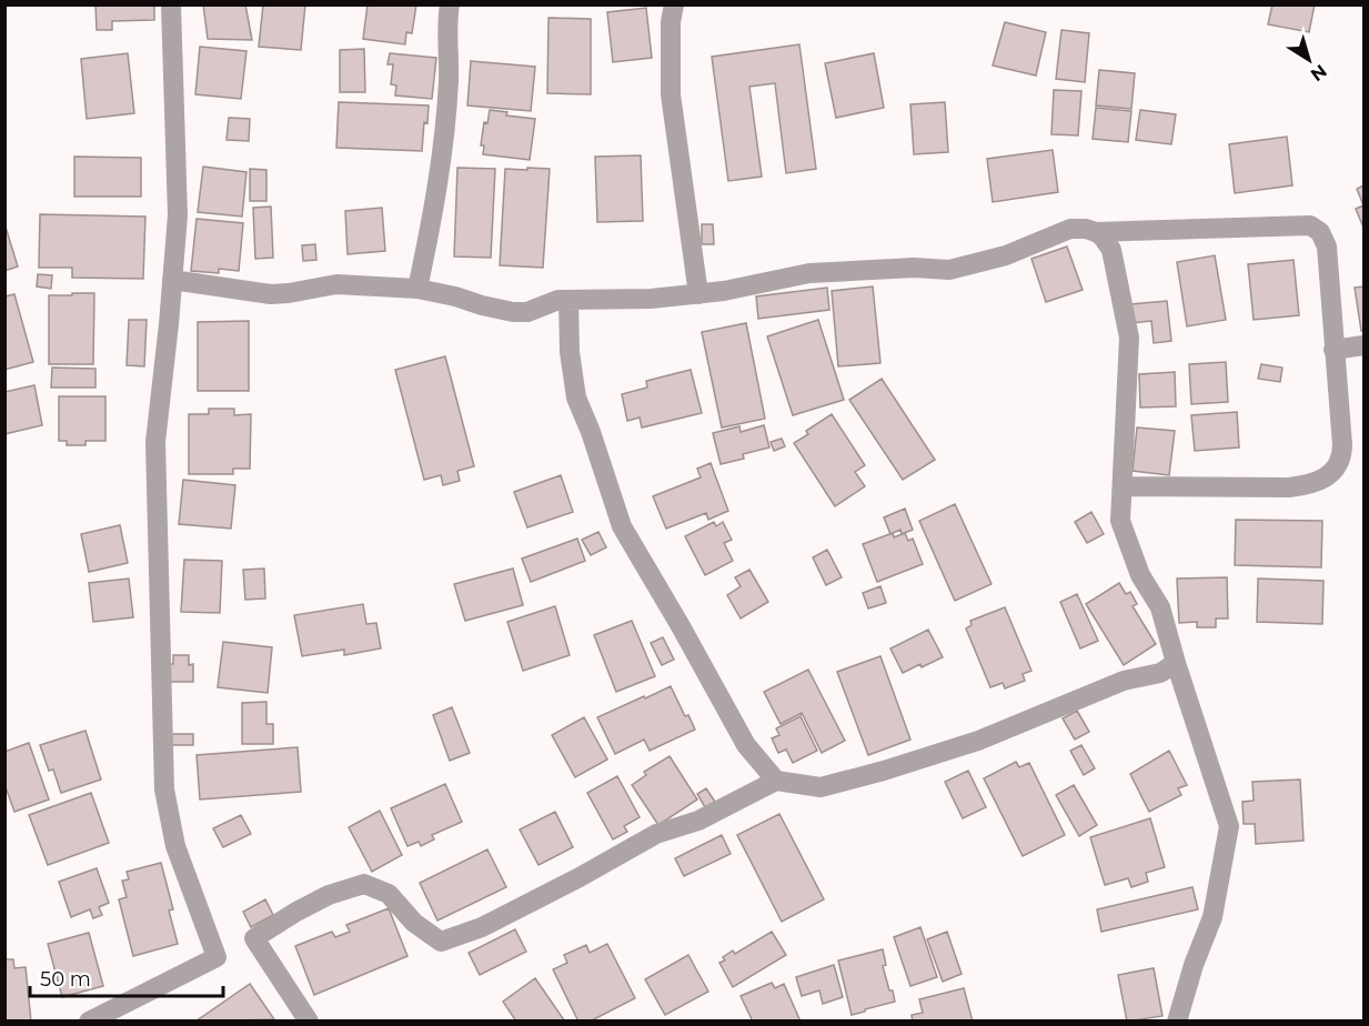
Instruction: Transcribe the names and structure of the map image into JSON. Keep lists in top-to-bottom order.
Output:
{
  "scale_bar": "50 m",
  "north": "bottom right"
}
